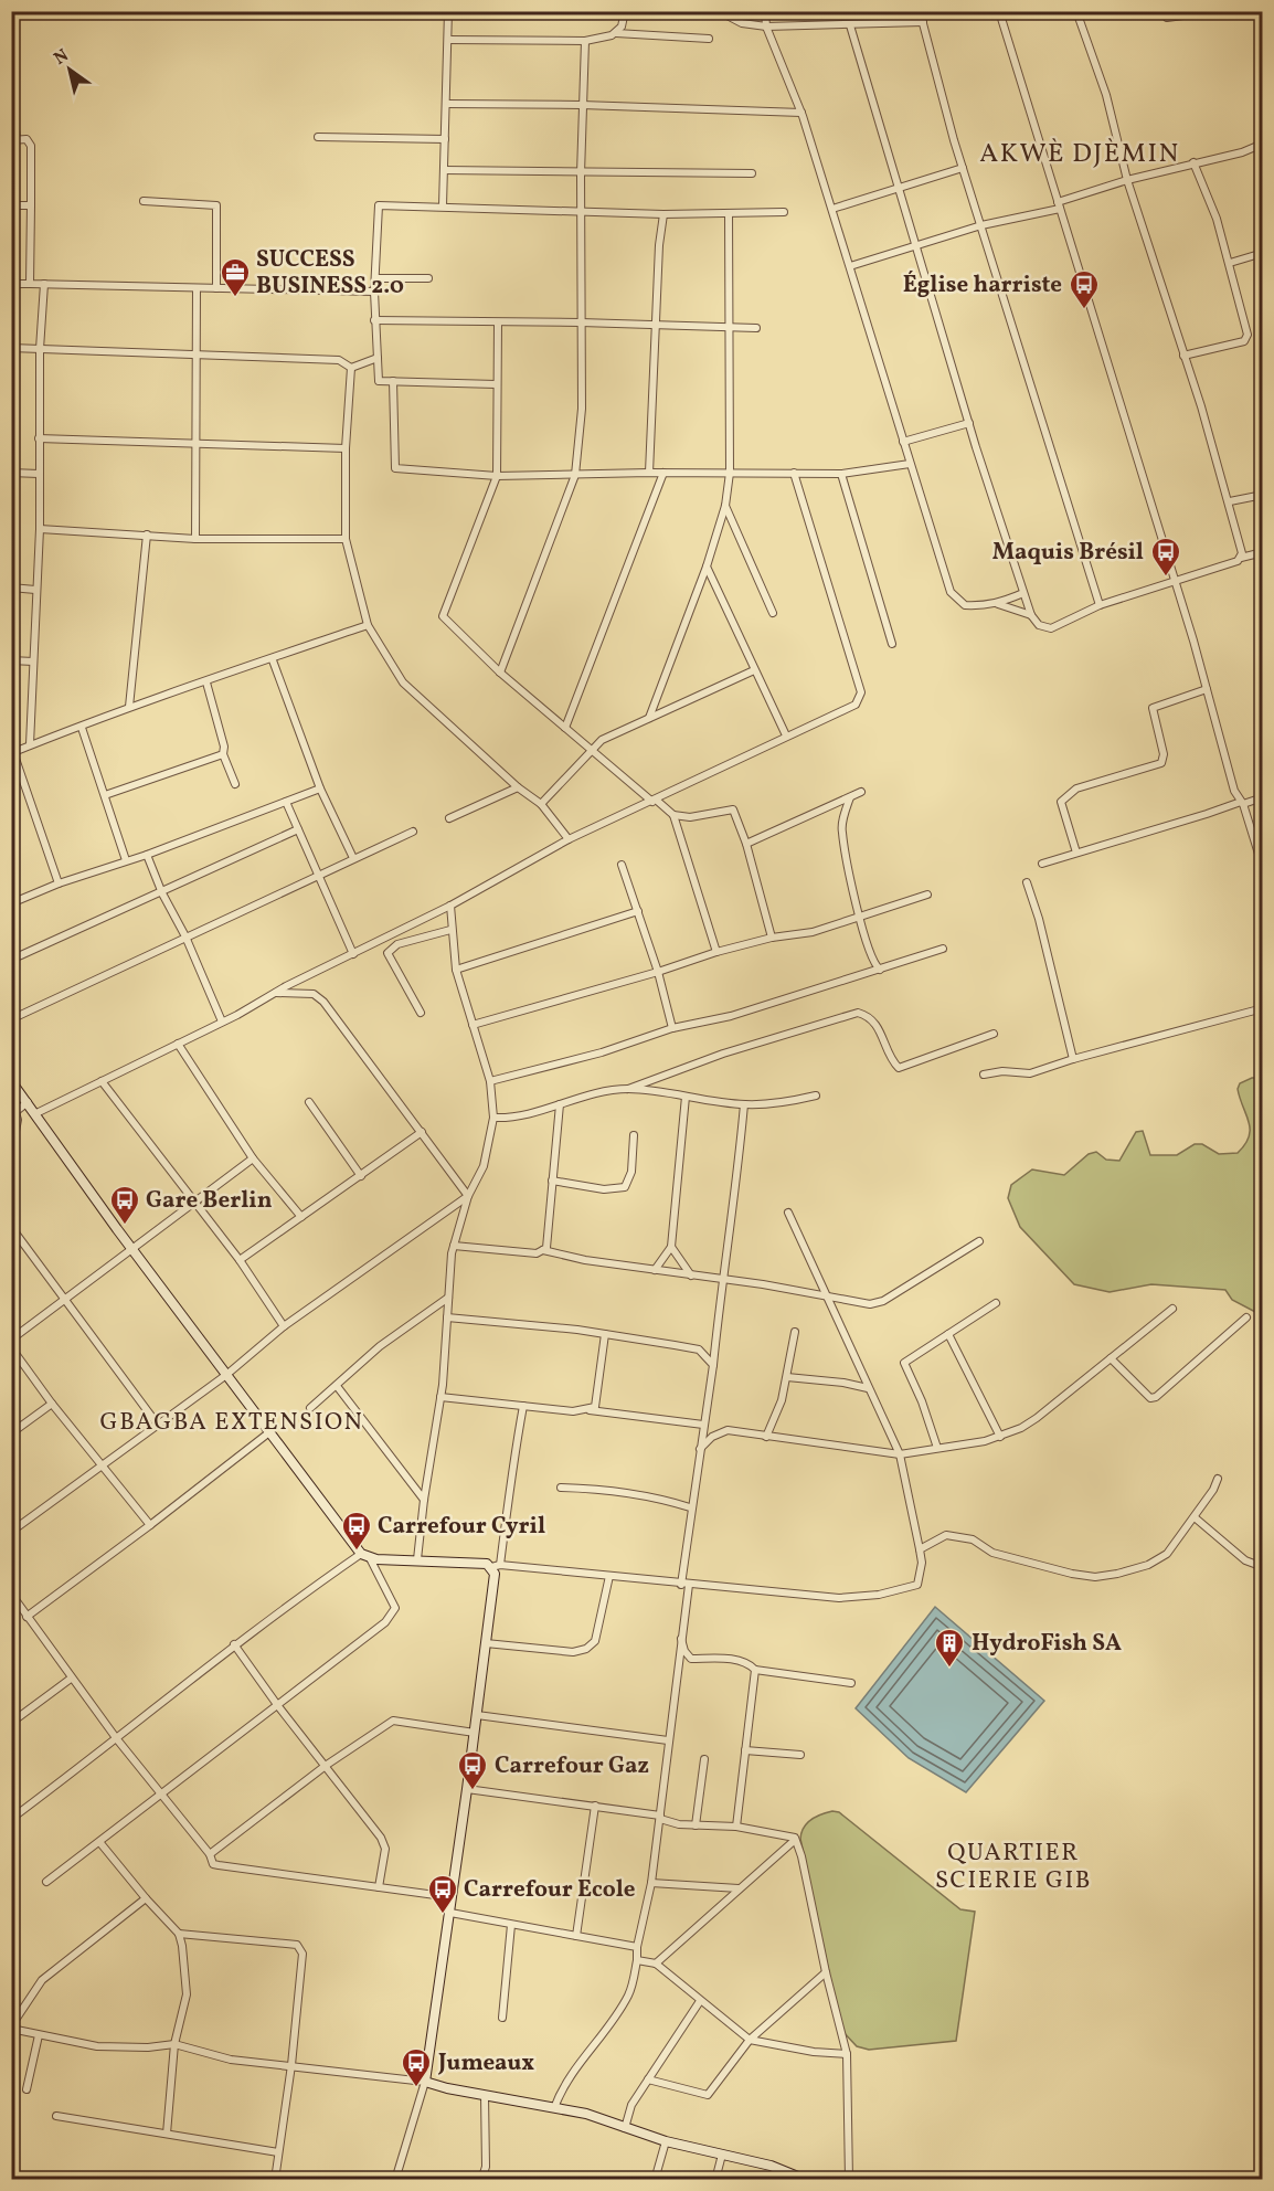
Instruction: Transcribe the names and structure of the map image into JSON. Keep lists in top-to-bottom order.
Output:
{
  "districts": ["AKWÈ DJÈMIN", "GBAGBA EXTENSION", "QUARTIER SCIERIE GIB"],
  "places": {
    "office": ["SUCCESS BUSINESS 2.0"],
    "bus stop": [
      "Église harriste",
      "Maquis Brésil",
      "Gare Berlin",
      "Carrefour Cyril",
      "Carrefour Gaz",
      "Carrefour Ecole",
      "Jumeaux"
    ],
    "building": ["HydroFish SA"]
  },
  "north": "top left"
}
